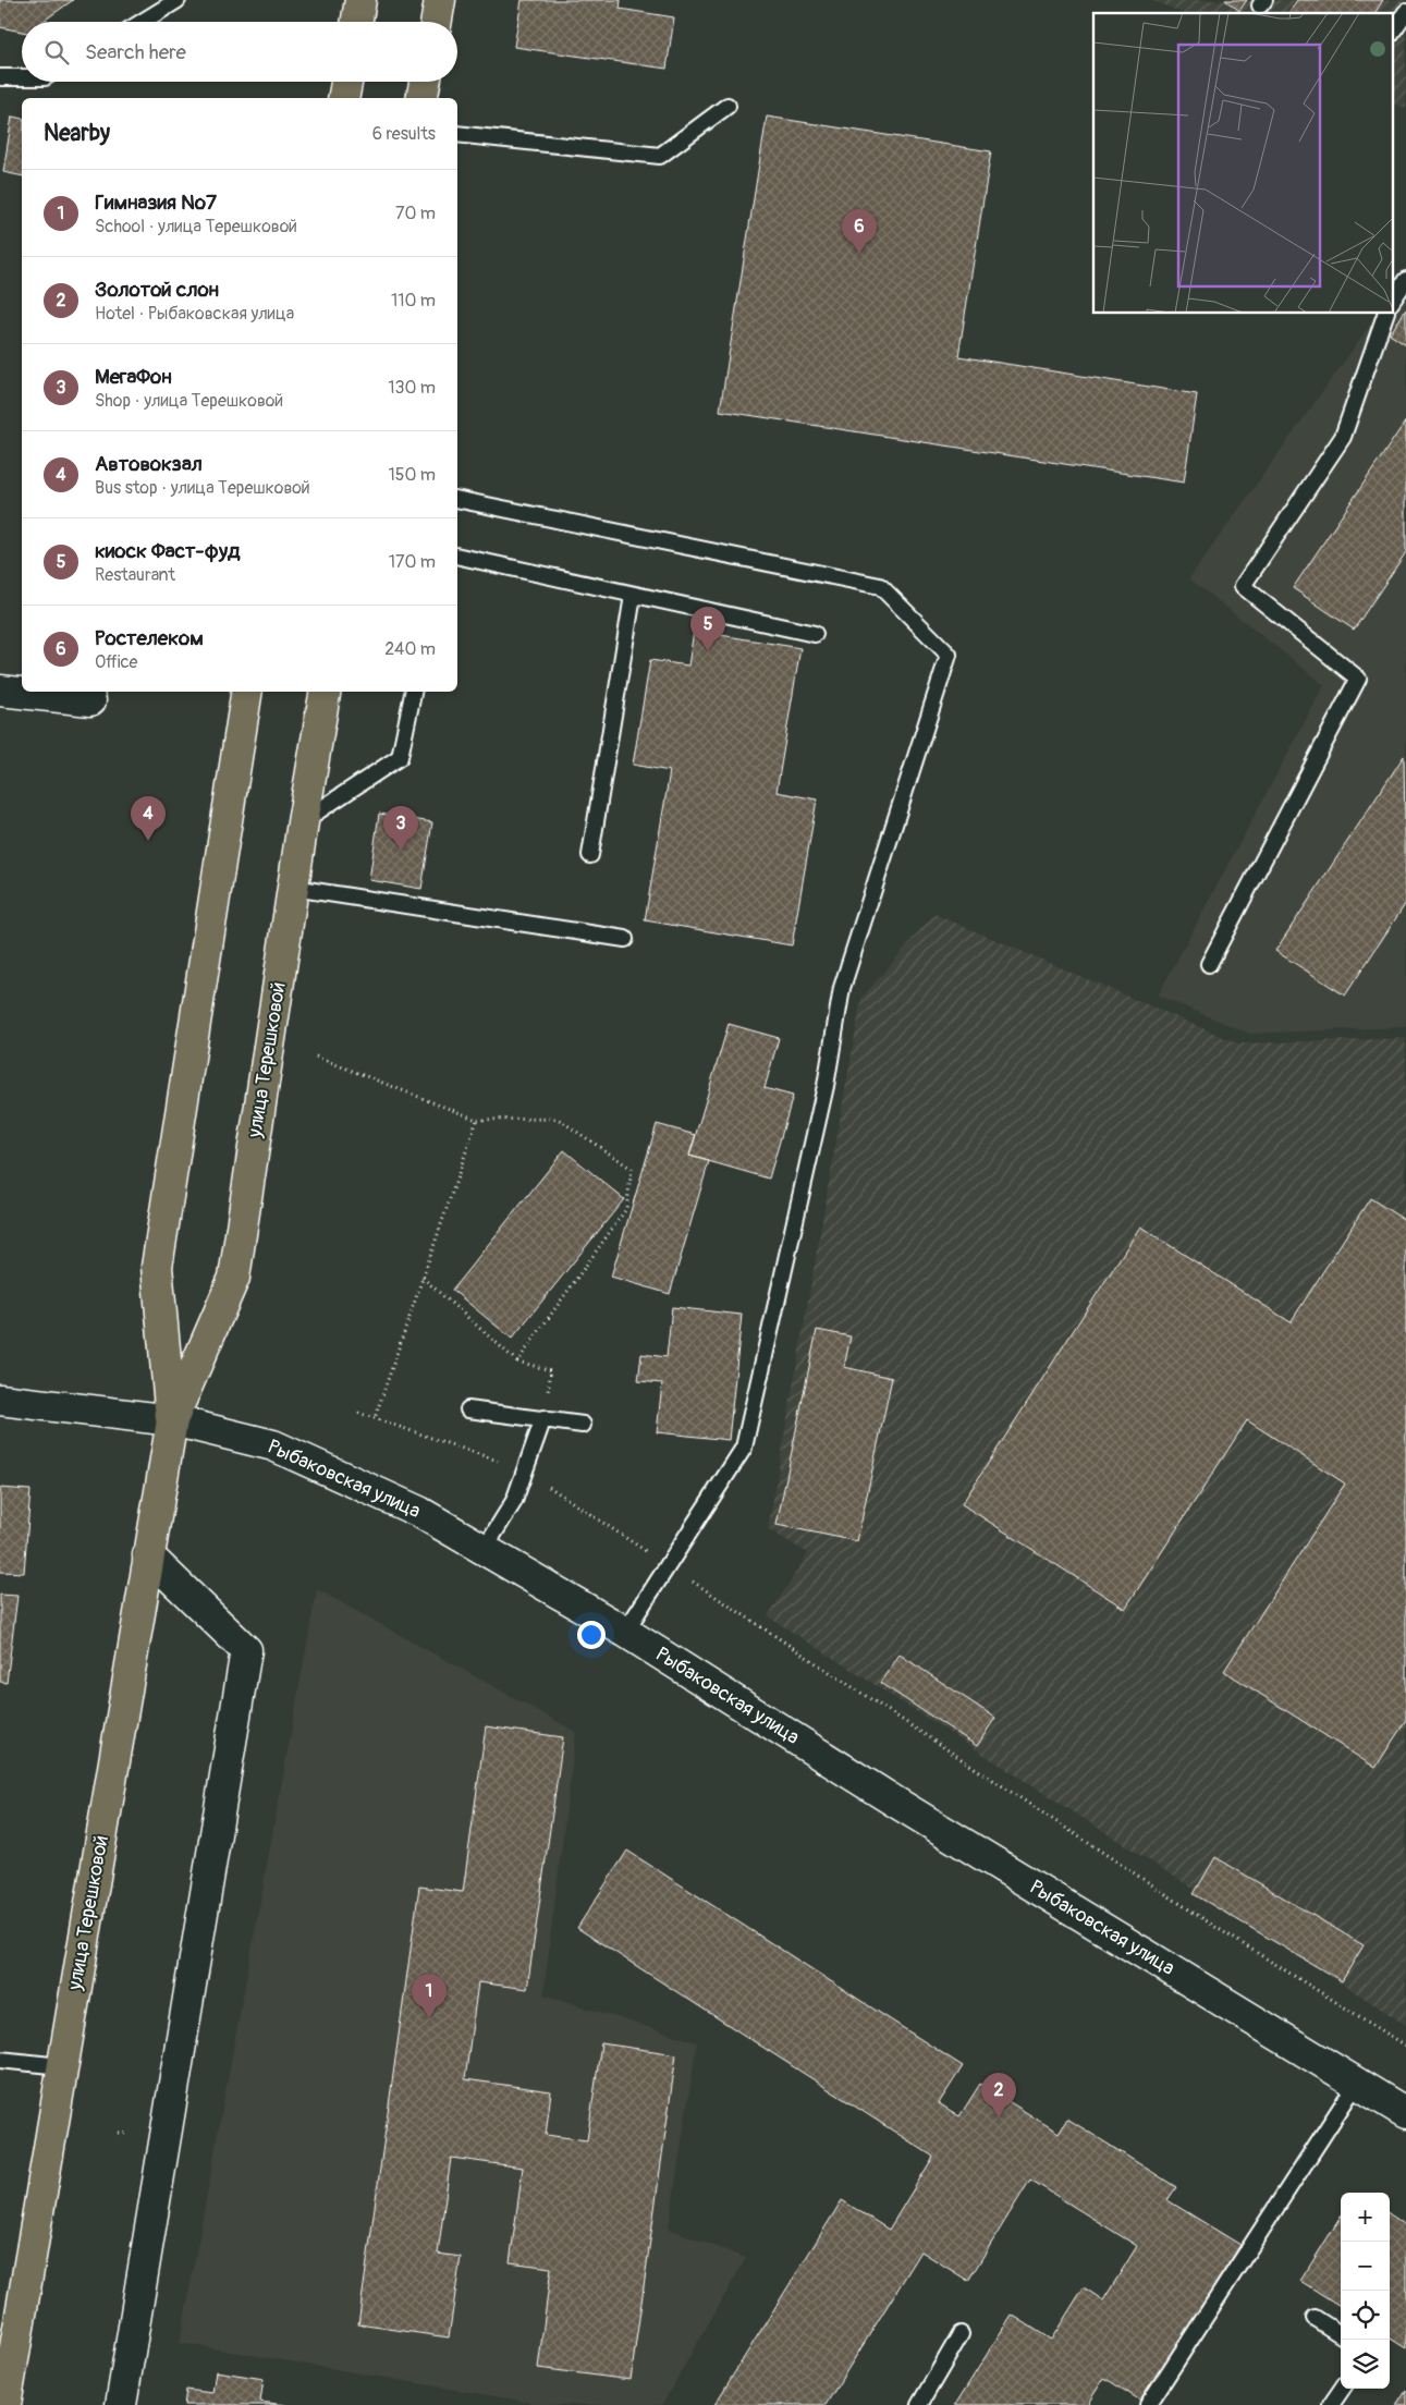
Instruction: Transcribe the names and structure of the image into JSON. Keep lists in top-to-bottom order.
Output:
{
  "streets": {
    "main road": ["улица Терешковой", "Рыбаковская улица"]
  },
  "crossings": [
    ["улица Терешковой", "Рыбаковская улица"]
  ],
  "page": {
    "search": "Search here",
    "heading": ["Nearby", "6 results"],
    "list": [
      {
        "mark": "1",
        "name": "Гимназия №7",
        "note": "School · улица Терешковой",
        "value": "70 m"
      },
      {
        "mark": "2",
        "name": "Золотой слон",
        "note": "Hotel · Рыбаковская улица",
        "value": "110 m"
      },
      {
        "mark": "3",
        "name": "МегаФон",
        "note": "Shop · улица Терешковой",
        "value": "130 m"
      },
      {
        "mark": "4",
        "name": "Автовокзал",
        "note": "Bus stop · улица Терешковой",
        "value": "150 m"
      },
      {
        "mark": "5",
        "name": "киоск Фаст-фуд",
        "note": "Restaurant",
        "value": "170 m"
      },
      {
        "mark": "6",
        "name": "Ростелеком",
        "note": "Office",
        "value": "240 m"
      }
    ],
    "pins": [
      "6",
      "5",
      "4",
      "3",
      "1",
      "2"
    ],
    "map_buttons": ["+", "−"]
  }
}
